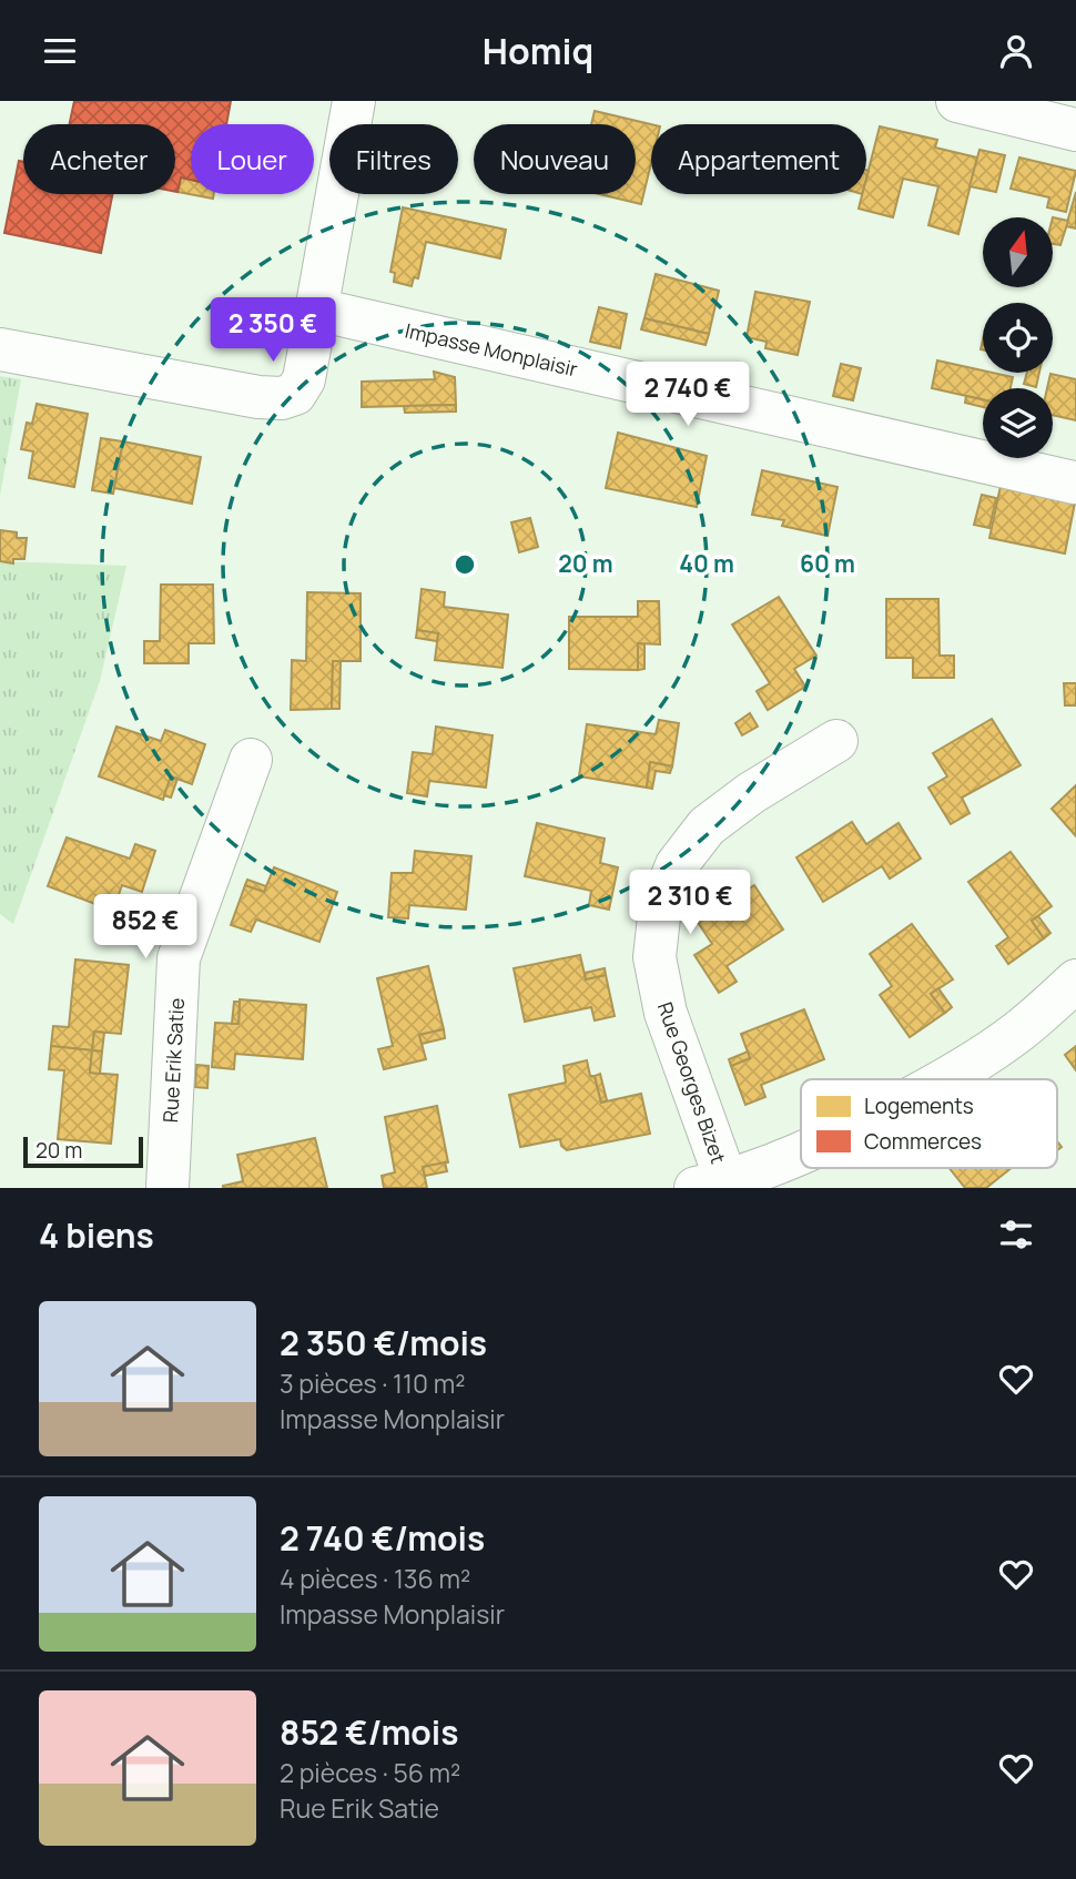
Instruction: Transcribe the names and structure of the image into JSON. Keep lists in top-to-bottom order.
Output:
{
  "streets": {
    "street": ["Impasse Monplaisir", "Rue Erik Satie", "Rue Georges Bizet"]
  },
  "legend": ["Logements", "Commerces"],
  "scale_bar": "20 m",
  "north": "top",
  "page": {
    "header": "Homiq",
    "chip": [
      "Acheter",
      "Louer",
      "Filtres",
      "Nouveau",
      "Appartement"
    ],
    "price": [
      "2 350 €",
      "2 740 €",
      "2 310 €",
      "852 €"
    ],
    "scale": "20 m",
    "heading": "4 biens",
    "list": [
      {
        "name": "2 350 €/mois",
        "note": "3 pièces · 110 m² · Impasse Monplaisir"
      },
      {
        "name": "2 740 €/mois",
        "note": "4 pièces · 136 m² · Impasse Monplaisir"
      },
      {
        "name": "852 €/mois",
        "note": "2 pièces · 56 m² · Rue Erik Satie"
      }
    ]
  },
  "rings": ["20 m", "40 m", "60 m"]
}
